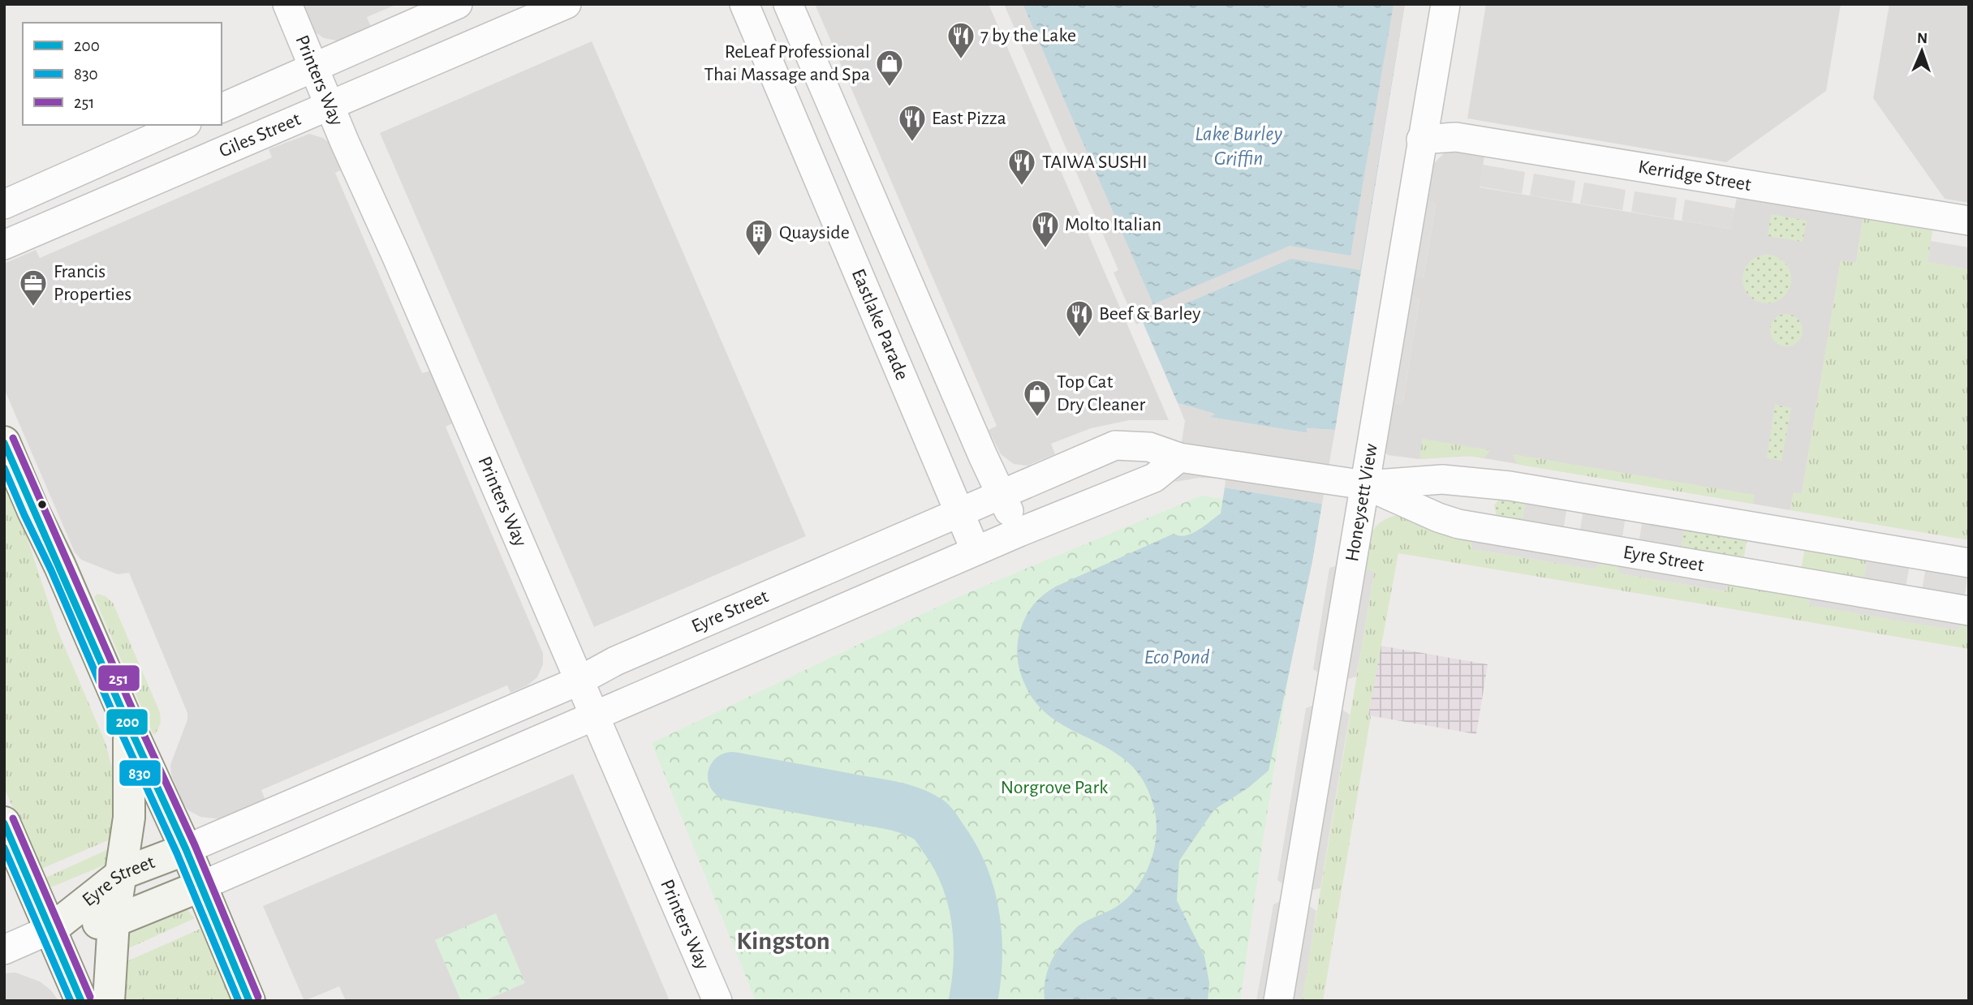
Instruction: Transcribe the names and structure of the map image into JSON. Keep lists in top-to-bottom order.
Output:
{
  "streets": {
    "main road": ["Eyre Street"],
    "street": [
      "Printers Way",
      "Giles Street",
      "Kerridge Street",
      "Eastlake Parade",
      "Honeysett View"
    ]
  },
  "crossings": [
    ["Printers Way", "Giles Street"],
    ["Printers Way", "Eyre Street"],
    ["Kerridge Street", "Honeysett View"],
    ["Eastlake Parade", "Eyre Street"],
    ["Honeysett View", "Eyre Street"]
  ],
  "districts": ["Kingston"],
  "water": ["Lake Burley Griffin", "Eco Pond"],
  "parks": ["Norgrove Park"],
  "places": {
    "restaurant": [
      "7 by the Lake",
      "East Pizza",
      "TAIWA SUSHI",
      "Molto Italian",
      "Beef & Barley"
    ],
    "shop": ["ReLeaf Professional Thai Massage and Spa", "Top Cat Dry Cleaner"],
    "building": ["Quayside"],
    "office": ["Francis Properties"]
  },
  "lines": ["transit line 251", "transit line 200", "transit line 830"],
  "legend": ["200", "830", "251"],
  "north": "top"
}
